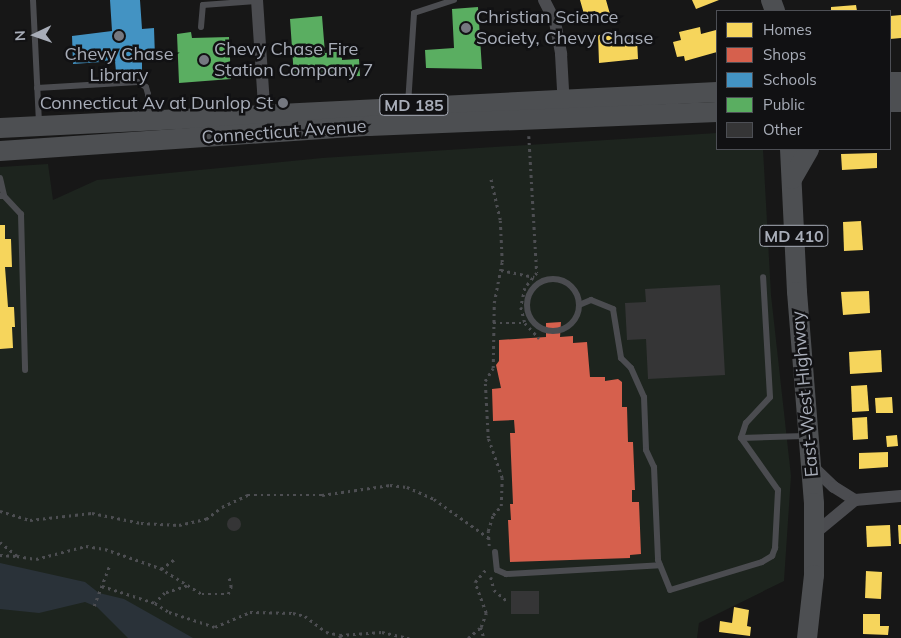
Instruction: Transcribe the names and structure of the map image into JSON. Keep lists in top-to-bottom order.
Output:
{
  "streets": {
    "main road": [
      "MD 185",
      "Connecticut Avenue",
      "MD 410",
      "East-West Highway"
    ]
  },
  "places": [
    "Christian Science Society, Chevy Chase",
    "Chevy Chase Library",
    "Chevy Chase Fire Station Company 7",
    "Connecticut Av at Dunlop St"
  ],
  "legend": [
    "Homes",
    "Shops",
    "Schools",
    "Public",
    "Other"
  ],
  "north": "left"
}
